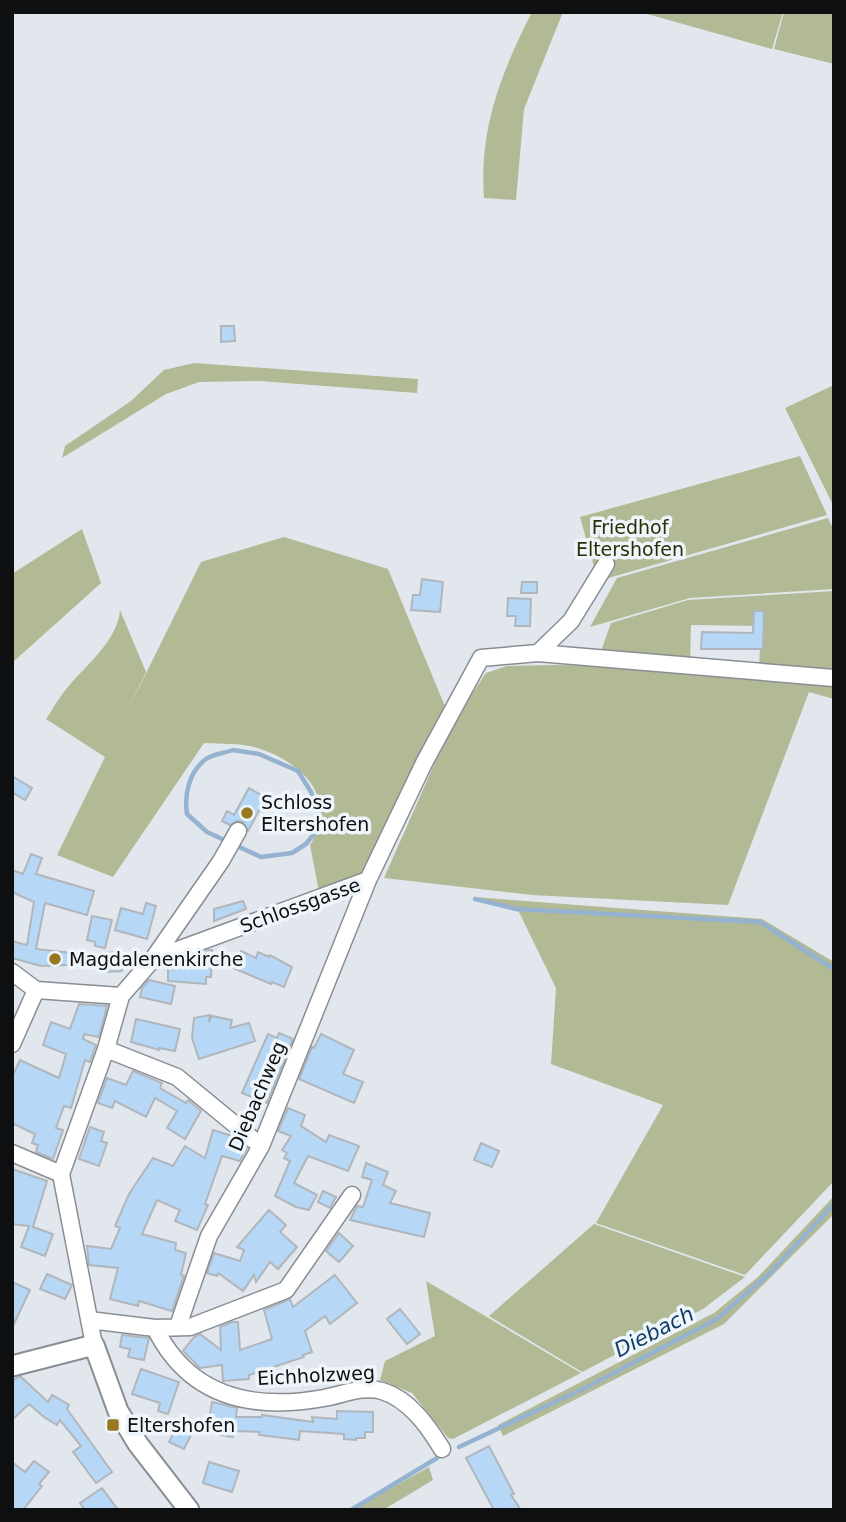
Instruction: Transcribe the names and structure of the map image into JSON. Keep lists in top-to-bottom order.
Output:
{
  "streets": {
    "street": ["Schlossgasse", "Diebachweg", "Eichholzweg"]
  },
  "crossings": [
    ["Schlossgasse", "Diebachweg"]
  ],
  "water": ["Diebach"],
  "parks": ["Friedhof Eltershofen"],
  "places": {
    "other": ["Schloss Eltershofen", "Magdalenenkirche"],
    "transit": ["Eltershofen"]
  }
}
